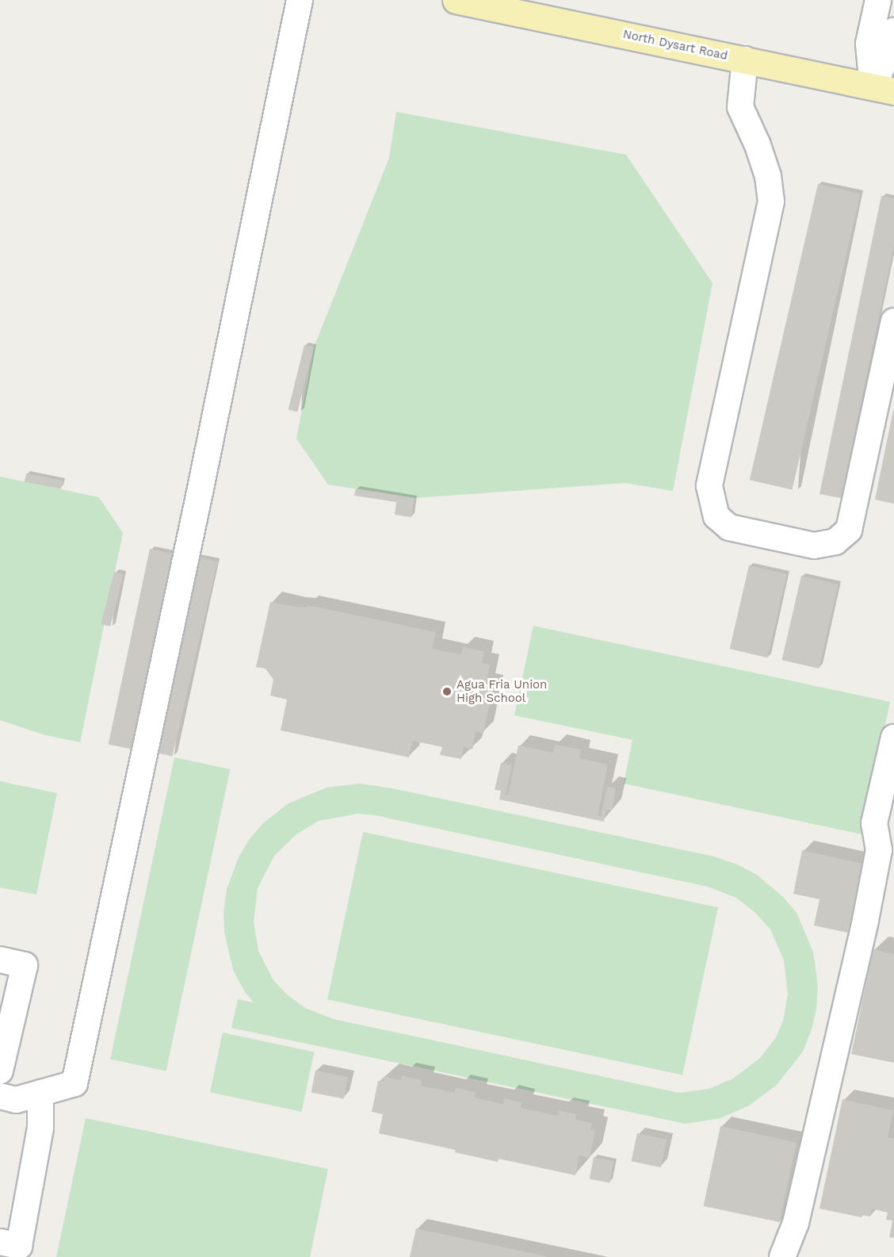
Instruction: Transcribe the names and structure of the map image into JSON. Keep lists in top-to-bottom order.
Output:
{
  "streets": {
    "main road": ["North Dysart Road"]
  },
  "places": ["Agua Fria Union High School"]
}
